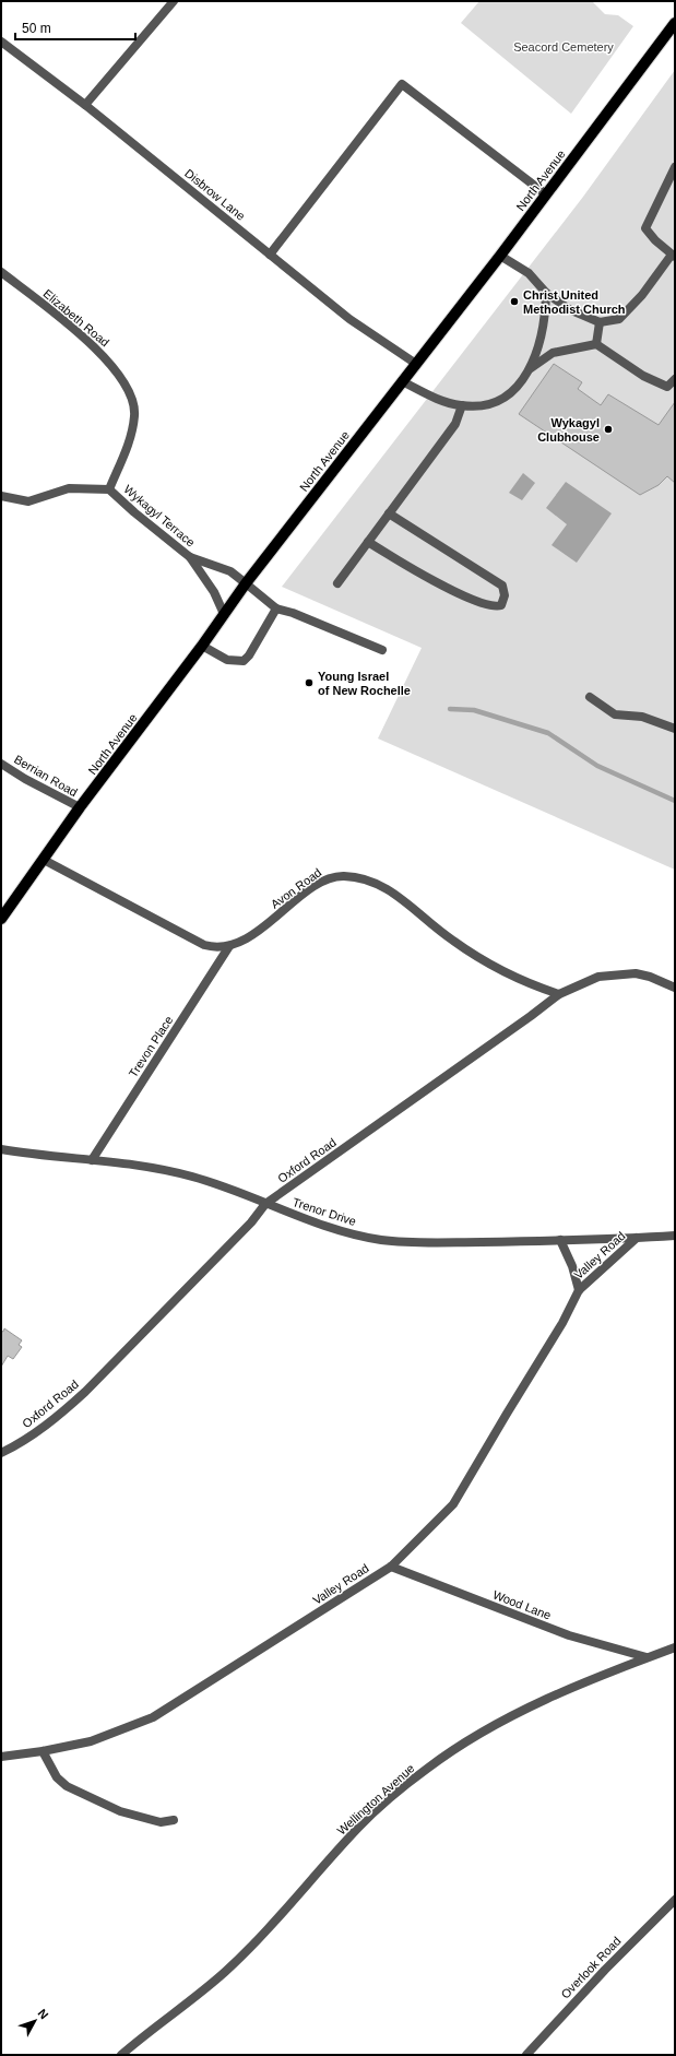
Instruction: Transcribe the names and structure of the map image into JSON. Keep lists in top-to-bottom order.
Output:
{
  "streets": {
    "main road": ["North Avenue"],
    "street": [
      "Disbrow Lane",
      "Elizabeth Road",
      "Wykagyl Terrace",
      "Berrian Road",
      "Avon Road",
      "Trevon Place",
      "Oxford Road",
      "Trenor Drive",
      "Valley Road",
      "Wood Lane",
      "Wellington Avenue",
      "Overlook Road"
    ]
  },
  "crossings": [
    ["North Avenue", "Disbrow Lane"],
    ["North Avenue", "Wykagyl Terrace"],
    ["North Avenue", "Berrian Road"],
    ["North Avenue", "Avon Road"],
    ["Elizabeth Road", "Wykagyl Terrace"],
    ["Avon Road", "Trevon Place"],
    ["Avon Road", "Oxford Road"],
    ["Trevon Place", "Trenor Drive"],
    ["Oxford Road", "Trenor Drive"],
    ["Trenor Drive", "Valley Road"],
    ["Valley Road", "Wood Lane"],
    ["Wood Lane", "Wellington Avenue"]
  ],
  "parks": ["Seacord Cemetery"],
  "places": ["Christ United Methodist Church", "Wykagyl Clubhouse", "Young Israel of New Rochelle"],
  "scale_bar": "50 m",
  "north": "top right"
}
